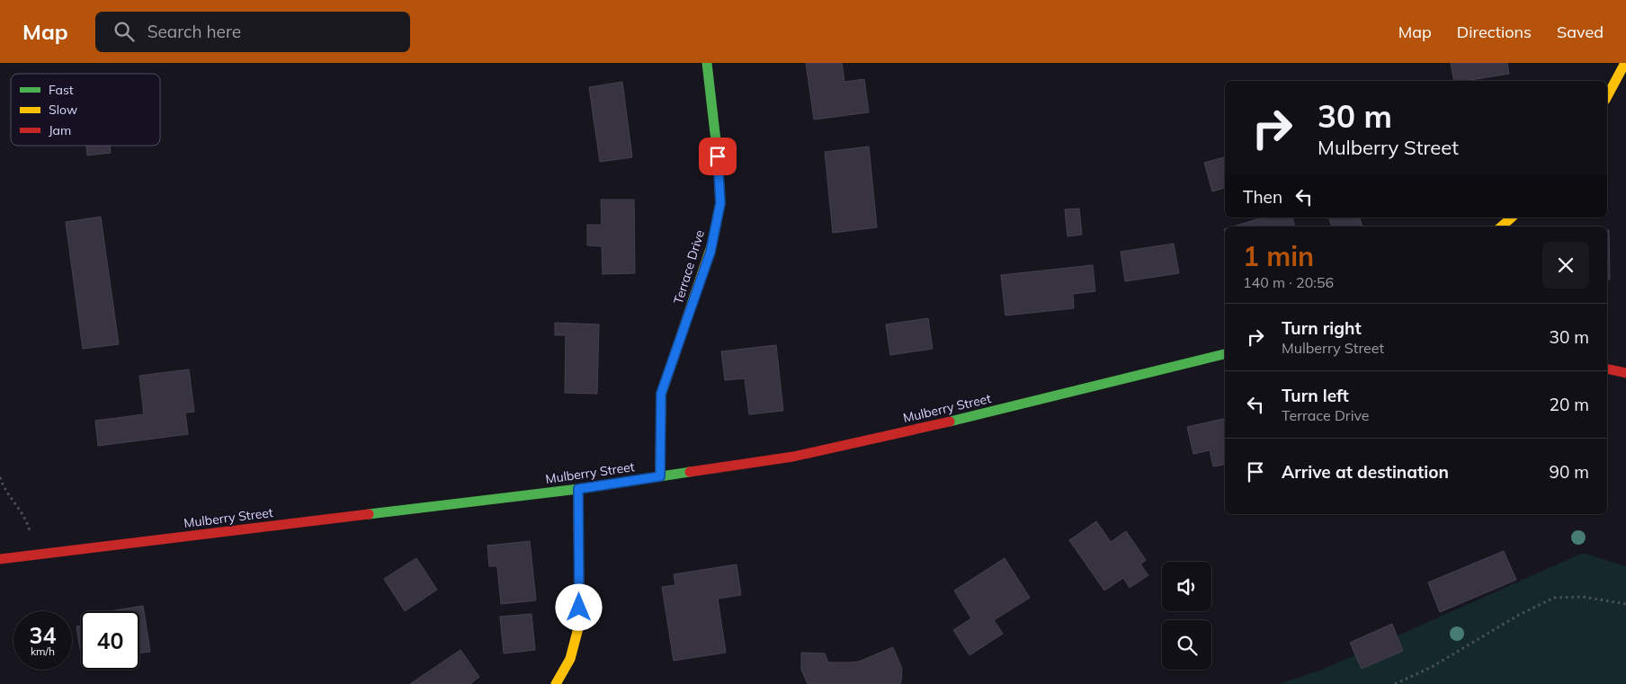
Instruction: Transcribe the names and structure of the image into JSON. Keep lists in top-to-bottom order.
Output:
{
  "streets": {
    "street": ["Terrace Drive", "Mulberry Street"]
  },
  "crossings": [
    ["Terrace Drive", "Mulberry Street"]
  ],
  "legend": ["Fast", "Slow", "Jam"],
  "page": {
    "header": "Map",
    "search": "Search here",
    "nav": ["Map", "Directions", "Saved"],
    "turn": ["30 m", "Mulberry Street"],
    "then": "Then",
    "heading": ["1 min", "140 m · 20:56"],
    "list": [
      {
        "name": "Turn right",
        "note": "Mulberry Street",
        "value": "30 m"
      },
      {
        "name": "Turn left",
        "note": "Terrace Drive",
        "value": "20 m"
      },
      {
        "name": "Arrive at destination",
        "value": "90 m"
      }
    ],
    "speed": "34 km/h",
    "limit": "40"
  }
}
